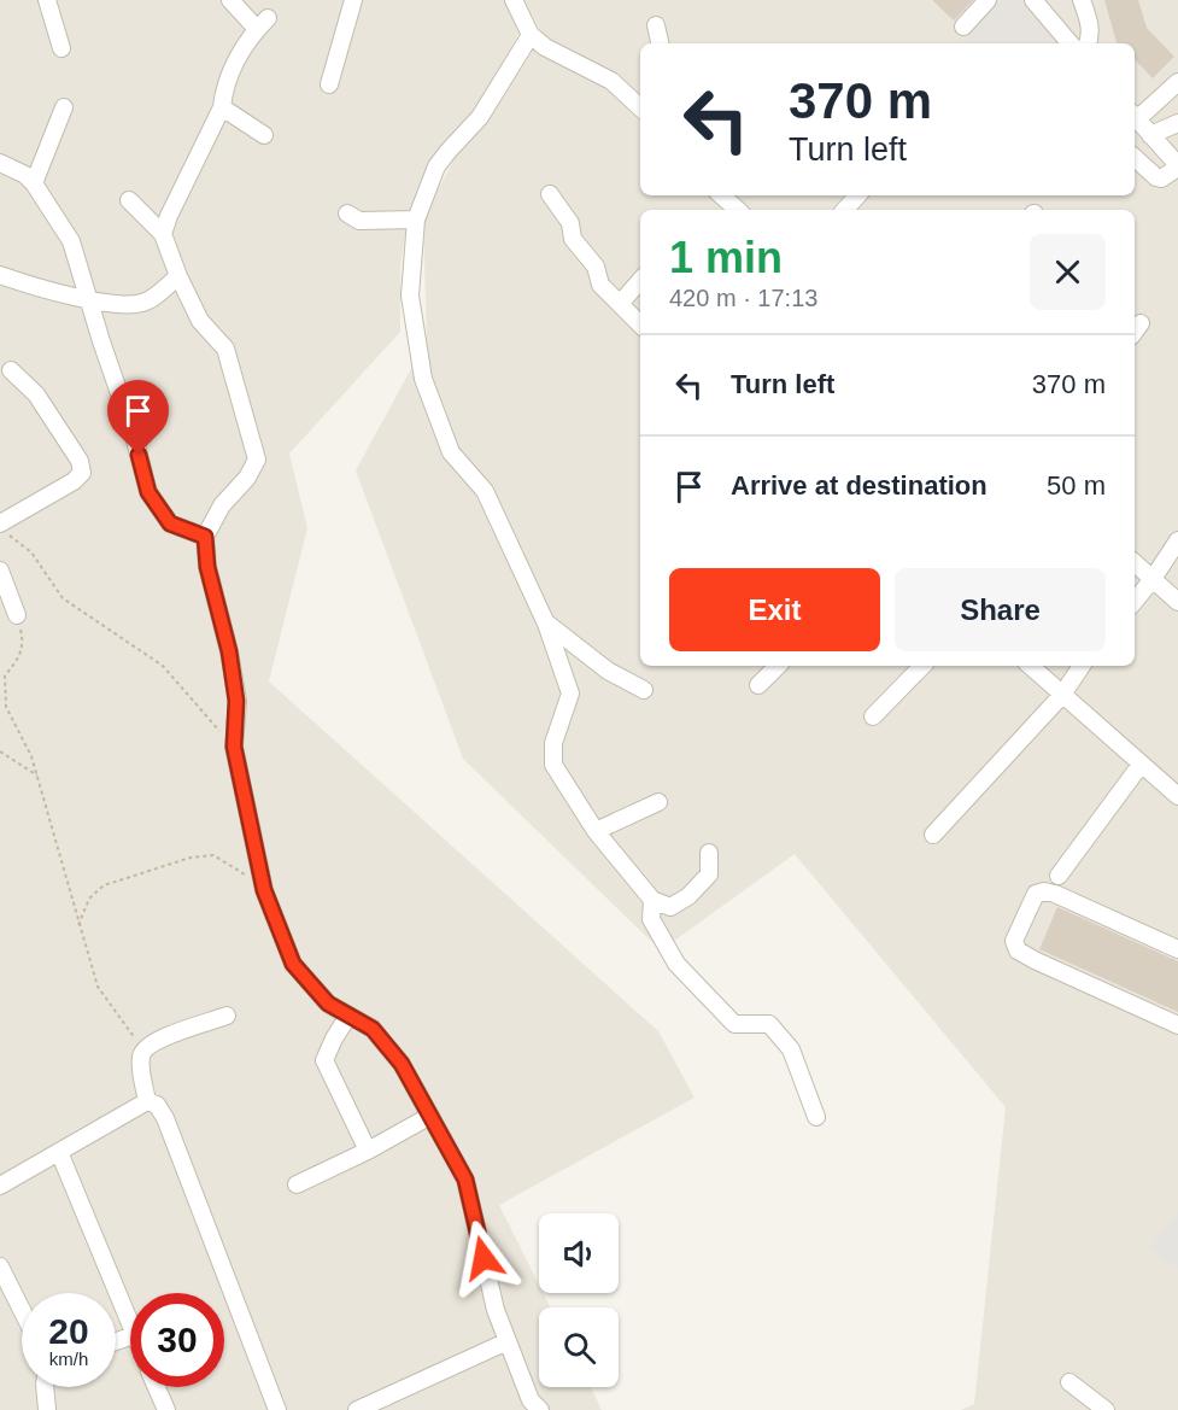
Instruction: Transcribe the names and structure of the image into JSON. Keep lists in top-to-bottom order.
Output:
{
  "page": {
    "turn": ["370 m", "Turn left"],
    "heading": ["1 min", "420 m · 17:13"],
    "list": [
      {
        "name": "Turn left",
        "value": "370 m"
      },
      {
        "name": "Arrive at destination",
        "value": "50 m"
      }
    ],
    "buttons": ["Exit", "Share"],
    "speed": "20 km/h",
    "limit": "30"
  }
}
